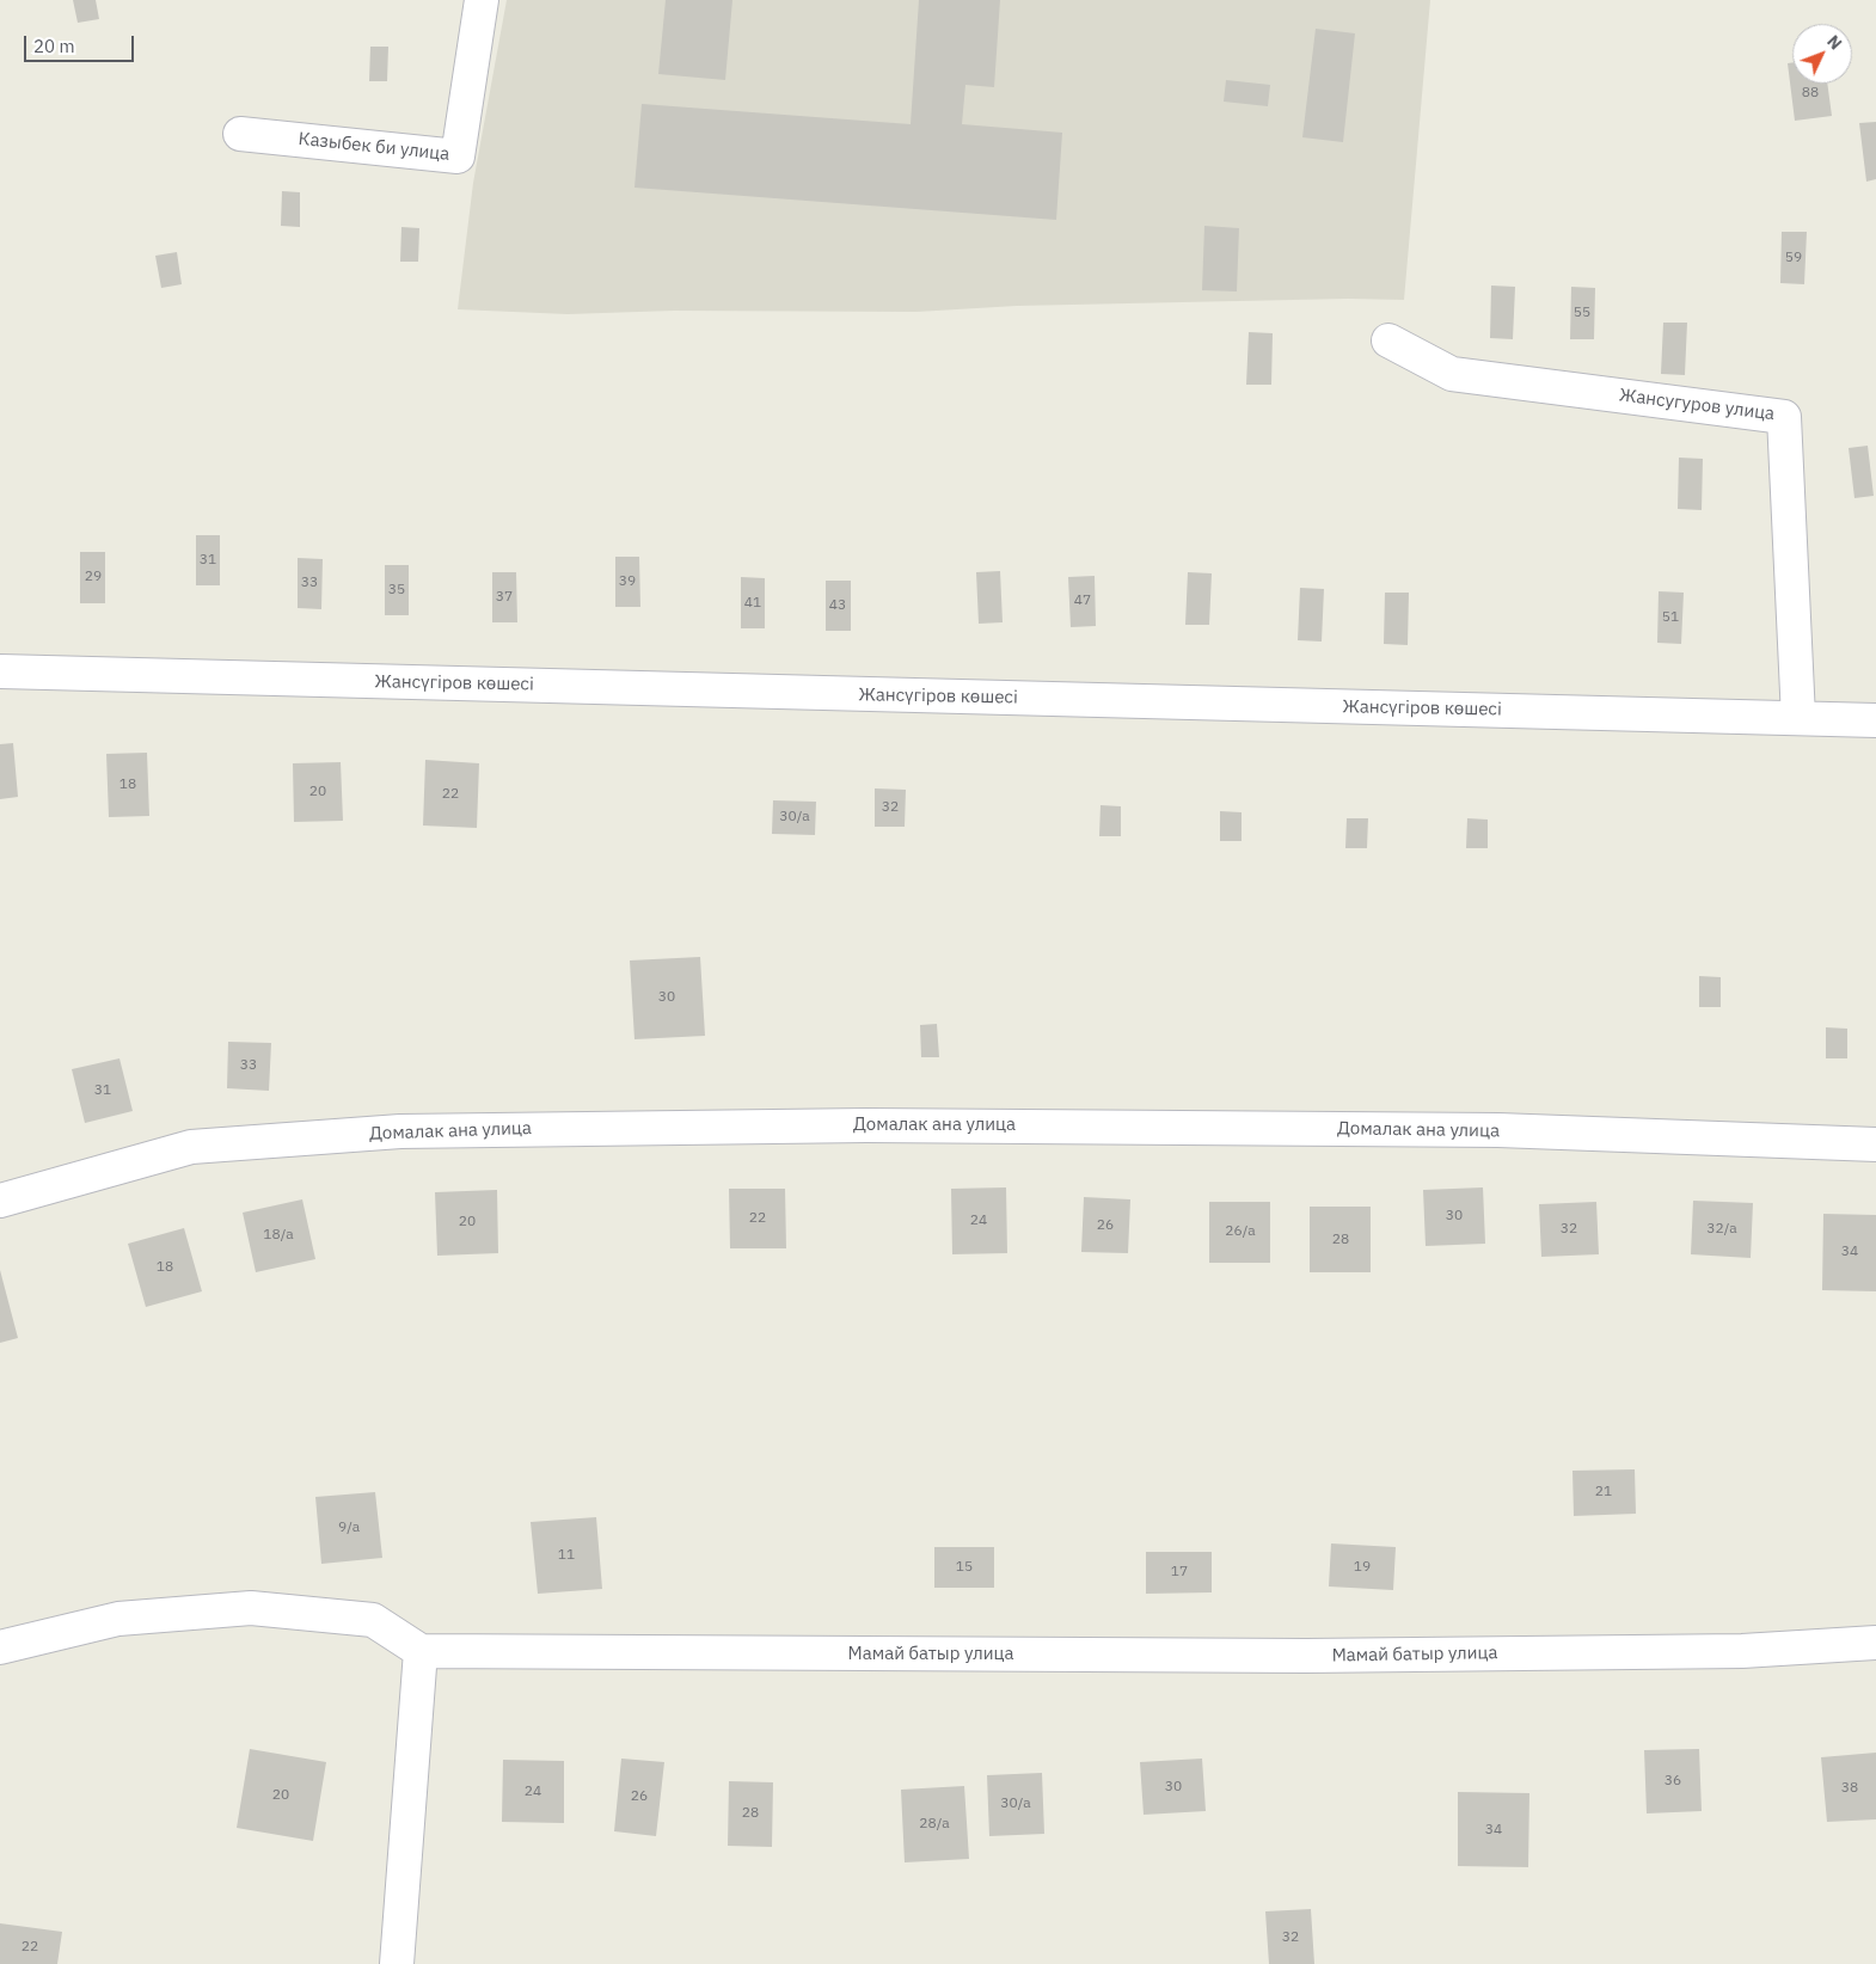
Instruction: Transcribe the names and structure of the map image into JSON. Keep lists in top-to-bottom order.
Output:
{
  "streets": {
    "street": [
      "Казыбек би улица",
      "Жансугуров улица",
      "Жансүгіров көшесі",
      "Домалак ана улица",
      "Мамай батыр улица"
    ]
  },
  "crossings": [
    ["Жансугуров улица", "Жансүгіров көшесі"]
  ],
  "house_numbers": [
    "88",
    "59",
    "55",
    "31",
    "29",
    "39",
    "33",
    "35",
    "37",
    "47",
    "41",
    "43",
    "51",
    "18",
    "20",
    "22",
    "32",
    "30/а",
    "30",
    "33",
    "31",
    "30",
    "22",
    "24",
    "20",
    "26",
    "32",
    "32/а",
    "26/а",
    "18/а",
    "28",
    "34",
    "18",
    "21",
    "9/а",
    "11",
    "15",
    "19",
    "17",
    "36",
    "30",
    "38",
    "24",
    "20",
    "26",
    "30/а",
    "28",
    "28/а",
    "34",
    "32",
    "22"
  ],
  "scale_bar": "20 m",
  "north": "top right"
}
